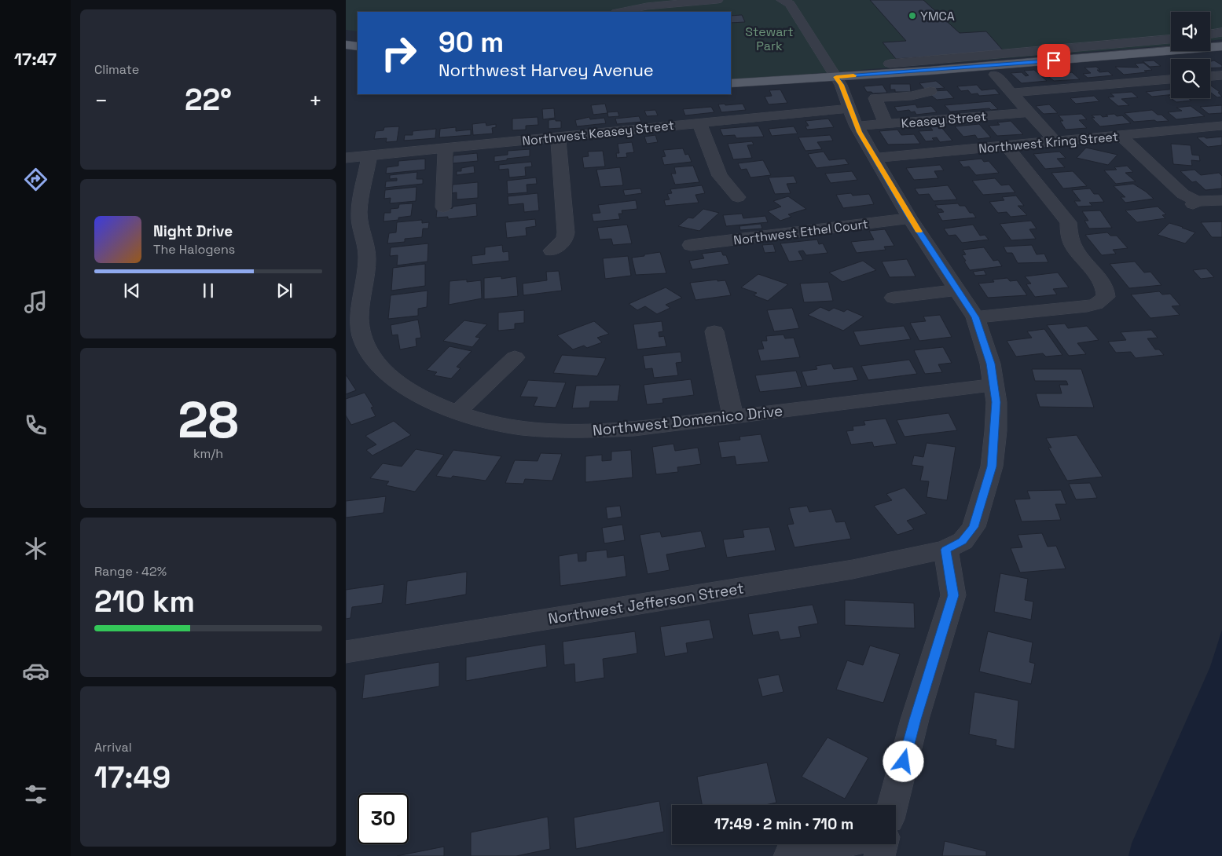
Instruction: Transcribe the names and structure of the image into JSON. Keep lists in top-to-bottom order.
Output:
{
  "streets": {
    "street": [
      "Keasey Street",
      "Northwest Keasey Street",
      "Northwest Kring Street",
      "Northwest Ethel Court",
      "Northwest Domenico Drive",
      "Northwest Jefferson Street"
    ]
  },
  "crossings": [
    ["Keasey Street", "Northwest Jefferson Street"],
    ["Northwest Keasey Street", "Northwest Domenico Drive"],
    ["Northwest Keasey Street", "Northwest Jefferson Street"],
    ["Northwest Kring Street", "Northwest Jefferson Street"],
    ["Northwest Ethel Court", "Northwest Jefferson Street"],
    ["Northwest Domenico Drive", "Northwest Jefferson Street"]
  ],
  "parks": ["Stewart Park"],
  "places": ["YMCA"],
  "page": {
    "tabs": "17:47",
    "tile": [
      "Climate",
      ["28", "km/h"],
      ["Range · 42%", "210 km"],
      ["Arrival", "17:49"]
    ],
    "turn": ["90 m", "Northwest Harvey Avenue"],
    "heat": ["−", "22°", "+"],
    "song": ["Night Drive", "The Halogens"],
    "limit": "30",
    "trip": "17:49 · 2 min · 710 m"
  }
}
